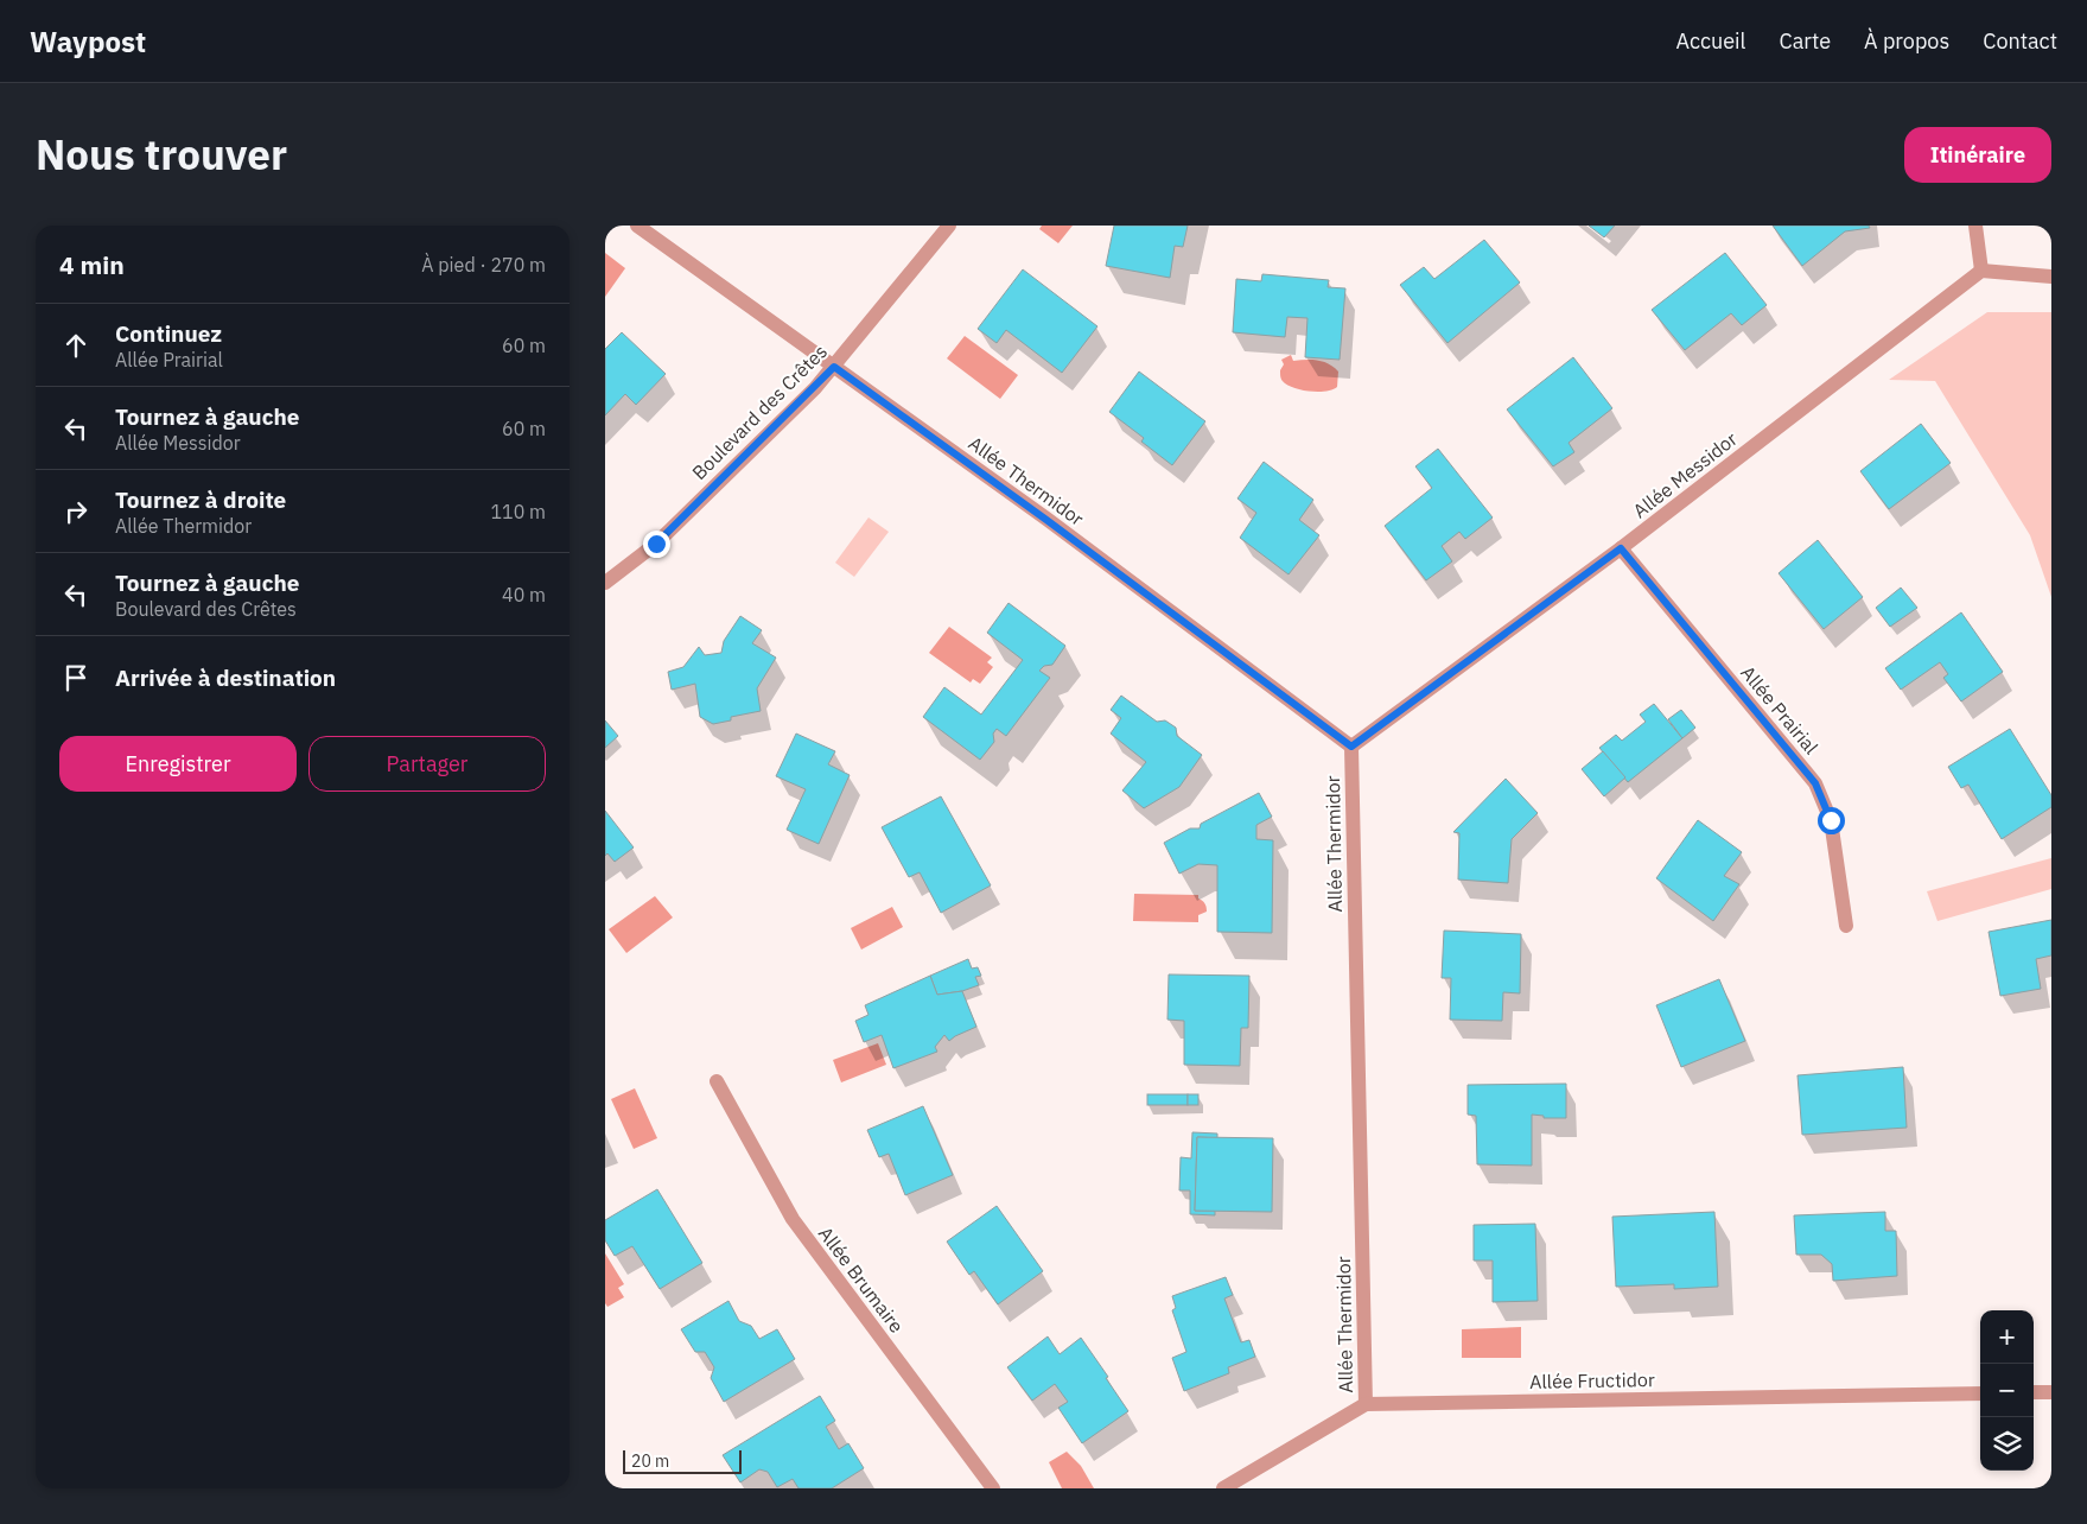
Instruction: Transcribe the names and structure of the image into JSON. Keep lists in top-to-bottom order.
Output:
{
  "streets": {
    "street": [
      "Boulevard des Crêtes",
      "Allée Messidor",
      "Allée Thermidor",
      "Allée Prairial",
      "Allée Brumaire",
      "Allée Fructidor"
    ]
  },
  "crossings": [
    ["Boulevard des Crêtes", "Allée Thermidor"],
    ["Allée Messidor", "Allée Thermidor"],
    ["Allée Messidor", "Allée Prairial"],
    ["Allée Thermidor", "Allée Fructidor"]
  ],
  "scale_bar": "20 m",
  "page": {
    "header": "Waypost",
    "nav": [
      "Accueil",
      "Carte",
      "À propos",
      "Contact"
    ],
    "title": "Nous trouver",
    "buttons": [
      "Itinéraire",
      ["Enregistrer", "Partager"]
    ],
    "heading": ["4 min", "À pied · 270 m"],
    "list": [
      ["Continuez", "Allée Prairial", "60 m"],
      ["Tournez à gauche", "Allée Messidor", "60 m"],
      ["Tournez à droite", "Allée Thermidor", "110 m"],
      ["Tournez à gauche", "Boulevard des Crêtes", "40 m"],
      "Arrivée à destination"
    ],
    "map_buttons": ["+", "−"],
    "scale": "20 m"
  }
}
